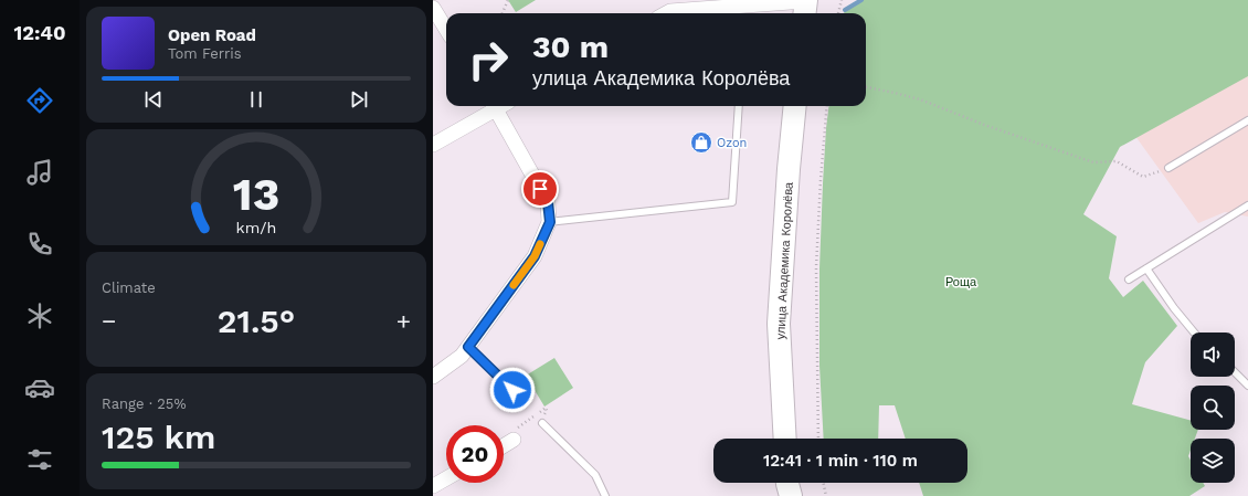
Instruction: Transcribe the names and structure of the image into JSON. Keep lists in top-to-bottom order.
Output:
{
  "streets": {
    "main road": ["улица Академика Королёва"]
  },
  "parks": ["Роща"],
  "places": {
    "shop": ["Ozon"]
  },
  "page": {
    "tabs": "12:40",
    "turn": ["30 m", "улица Академика Королёва"],
    "song": ["Open Road", "Tom Ferris"],
    "tile": [
      "Climate",
      ["Range · 25%", "125 km"]
    ],
    "heat": ["−", "21.5°", "+"],
    "limit": "20",
    "trip": "12:41 · 1 min · 110 m",
    "gauge": ["13", "km/h"]
  }
}
